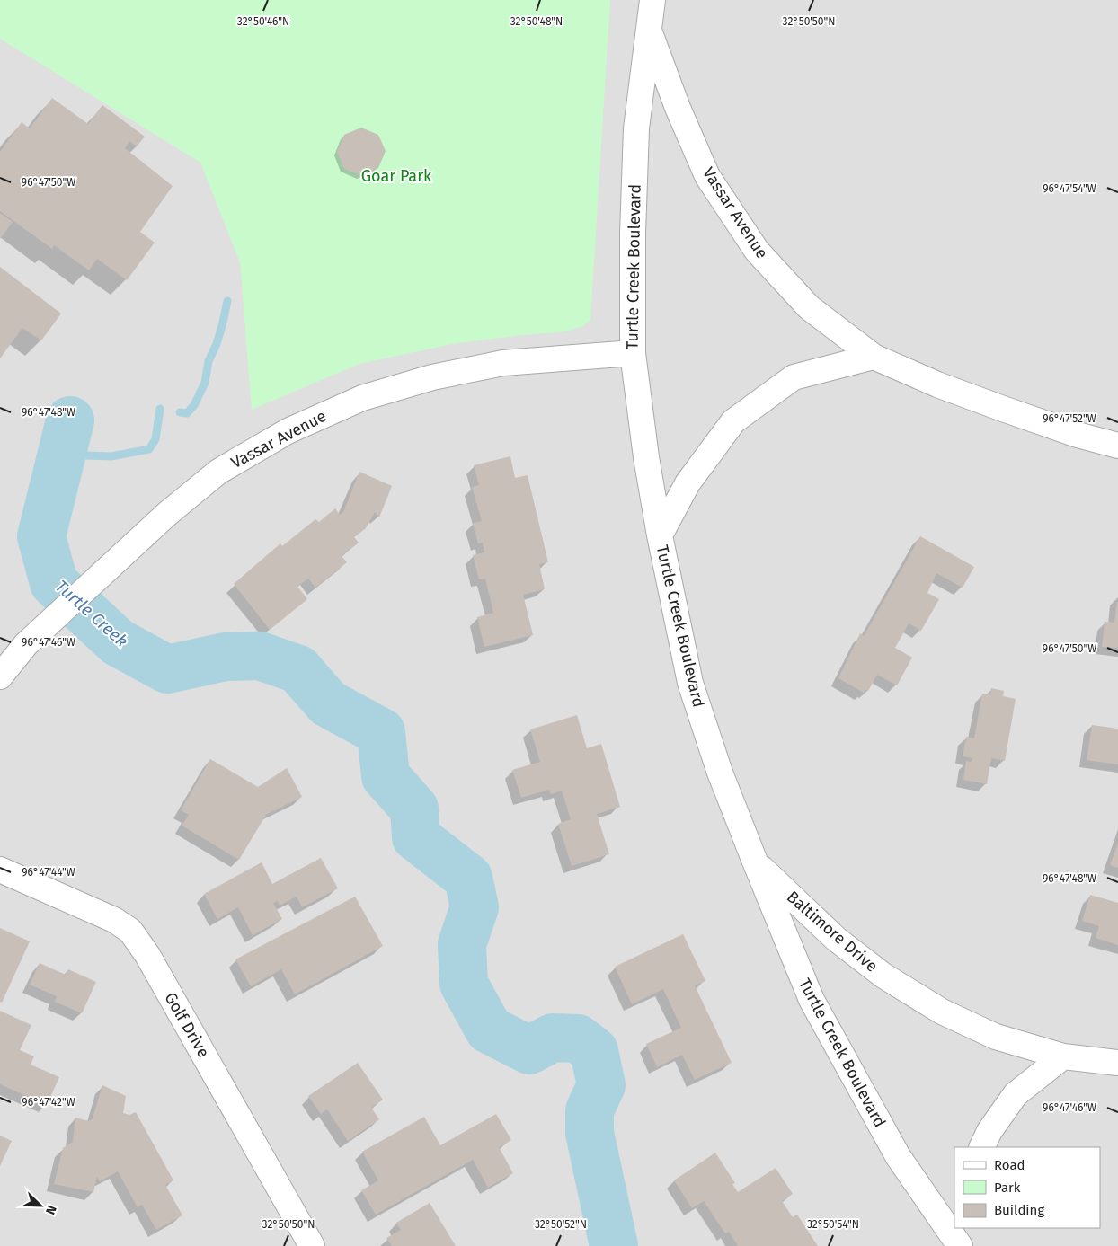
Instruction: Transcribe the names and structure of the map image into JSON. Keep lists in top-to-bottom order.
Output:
{
  "streets": {
    "street": [
      "Vassar Avenue",
      "Turtle Creek Boulevard",
      "Baltimore Drive",
      "Golf Drive"
    ]
  },
  "crossings": [
    ["Vassar Avenue", "Turtle Creek Boulevard"],
    ["Turtle Creek Boulevard", "Baltimore Drive"]
  ],
  "water": ["Turtle Creek"],
  "parks": ["Goar Park"],
  "legend": ["Road", "Park", "Building"],
  "north": "bottom right",
  "coordinates": [
    "32°50'46\"N",
    "32°50'48\"N",
    "32°50'50\"N",
    "96°47'50\"W",
    "96°47'54\"W",
    "96°47'48\"W",
    "96°47'52\"W",
    "96°47'46\"W",
    "96°47'44\"W",
    "96°47'42\"W",
    "32°50'52\"N",
    "32°50'54\"N"
  ]
}
